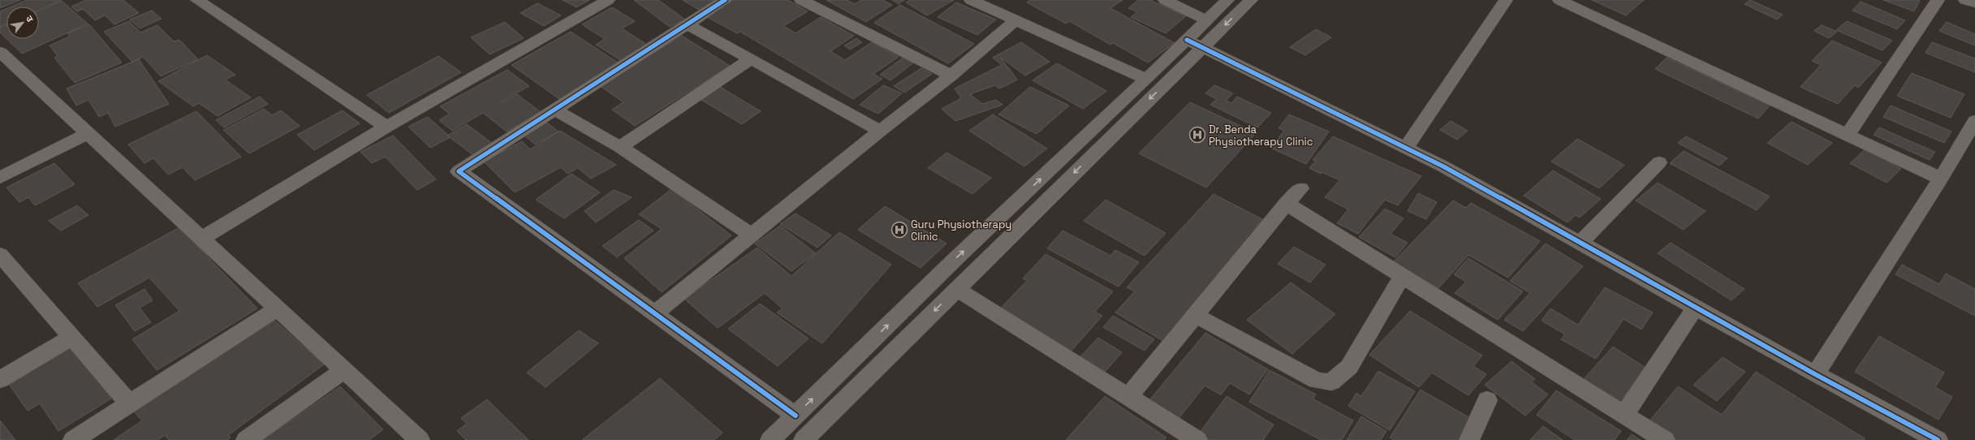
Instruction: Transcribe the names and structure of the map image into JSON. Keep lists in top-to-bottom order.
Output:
{
  "places": {
    "hospital": ["Dr. Benda Physiotherapy Clinic", "Guru Physiotherapy Clinic"]
  },
  "north": "top right"
}
